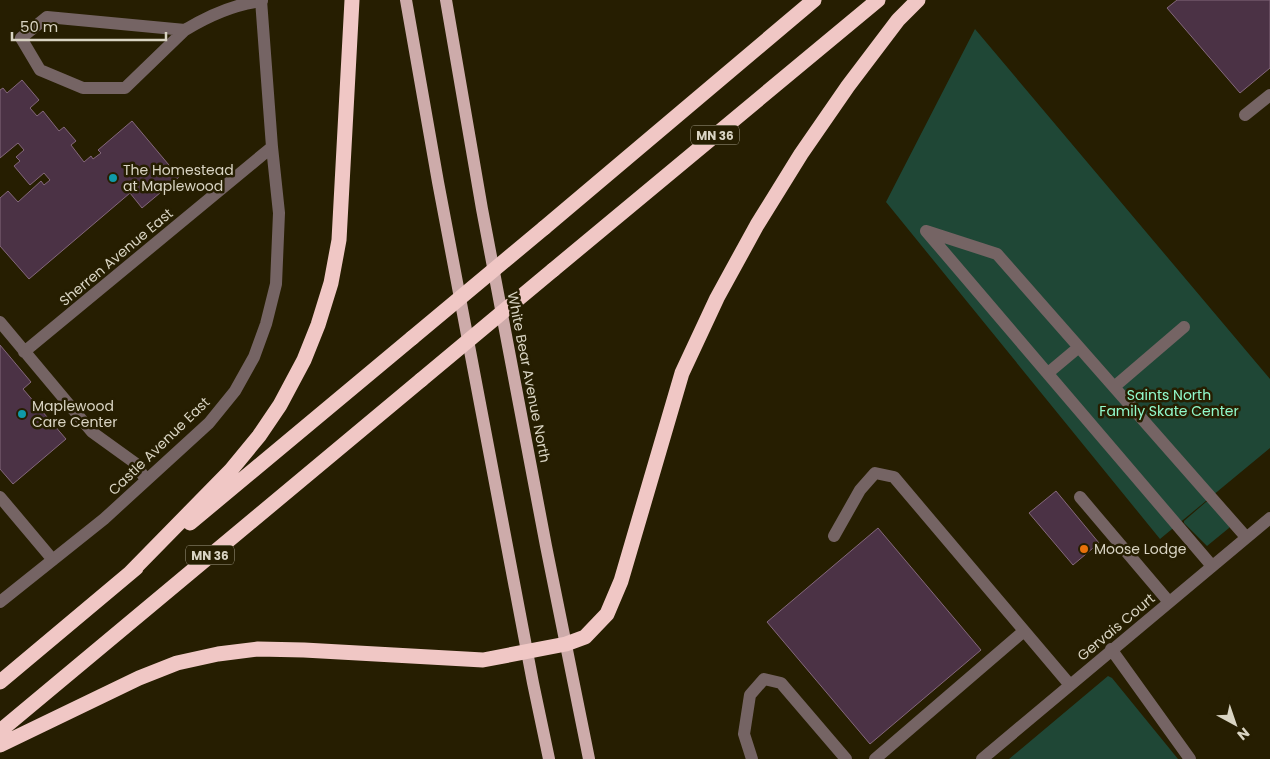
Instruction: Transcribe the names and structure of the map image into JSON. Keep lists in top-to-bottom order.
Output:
{
  "streets": {
    "highway": ["MN 36"],
    "main road": ["White Bear Avenue North"],
    "street": ["Sherren Avenue East", "Castle Avenue East", "Gervais Court"]
  },
  "crossings": [
    ["Sherren Avenue East", "Castle Avenue East"]
  ],
  "parks": ["Saints North Family Skate Center"],
  "places": ["The Homestead at Maplewood", "Maplewood Care Center", "Moose Lodge"],
  "scale_bar": "50 m",
  "north": "bottom right"
}
